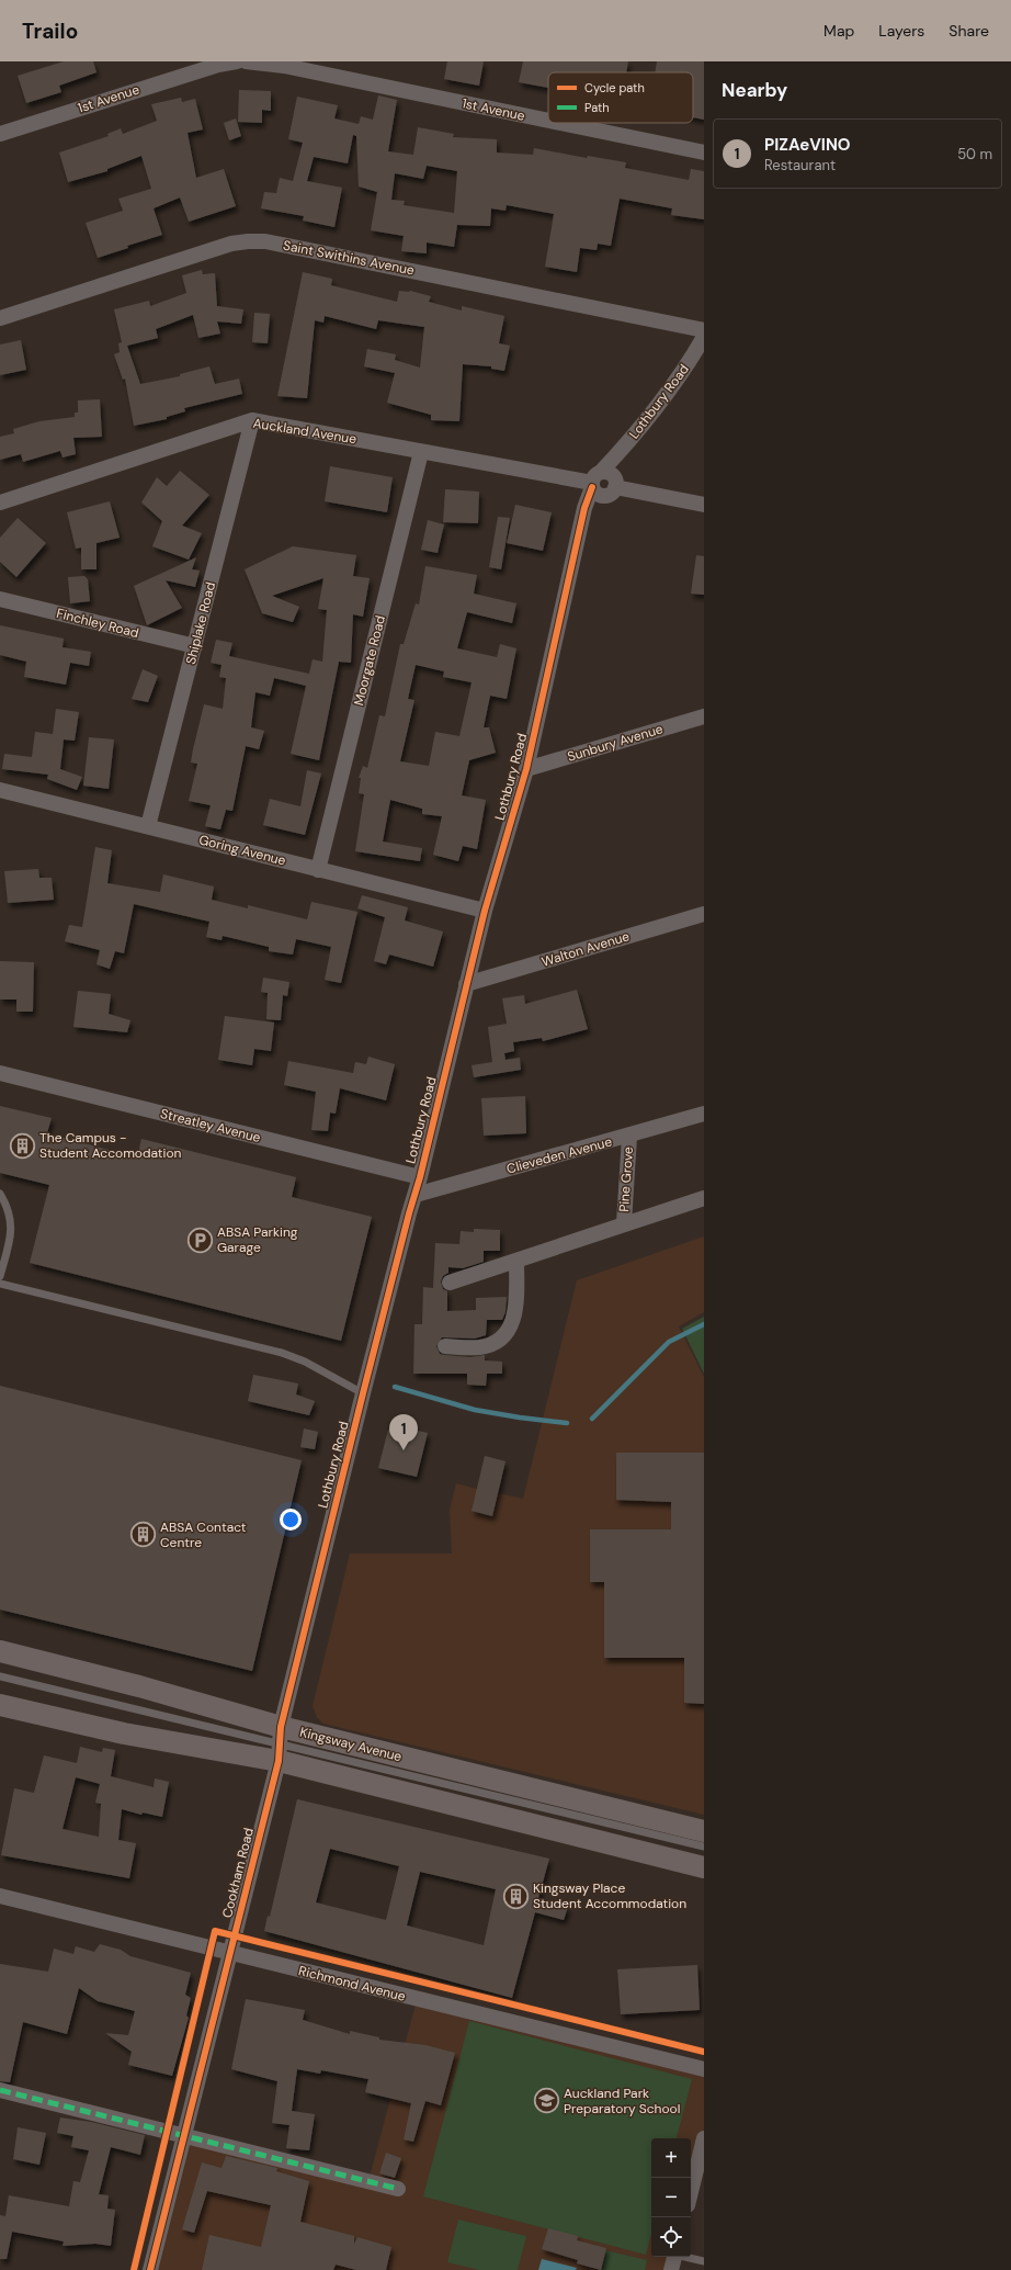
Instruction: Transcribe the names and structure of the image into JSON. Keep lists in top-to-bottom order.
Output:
{
  "streets": {
    "main road": ["Kingsway Avenue"],
    "street": [
      "1st Avenue",
      "Saint Swithins Avenue",
      "Lothbury Road",
      "Auckland Avenue",
      "Finchley Road",
      "Shiplake Road",
      "Moorgate Road",
      "Sunbury Avenue",
      "Goring Avenue",
      "Walton Avenue",
      "Streatley Avenue",
      "Clieveden Avenue",
      "Pine Grove",
      "Cookham Road",
      "Richmond Avenue"
    ]
  },
  "crossings": [
    ["Lothbury Road", "Auckland Avenue"],
    ["Lothbury Road", "Sunbury Avenue"],
    ["Lothbury Road", "Goring Avenue"],
    ["Lothbury Road", "Walton Avenue"],
    ["Lothbury Road", "Streatley Avenue"],
    ["Lothbury Road", "Clieveden Avenue"],
    ["Lothbury Road", "Kingsway Avenue"],
    ["Lothbury Road", "Cookham Road"],
    ["Auckland Avenue", "Shiplake Road"],
    ["Auckland Avenue", "Moorgate Road"],
    ["Finchley Road", "Shiplake Road"],
    ["Shiplake Road", "Goring Avenue"],
    ["Moorgate Road", "Goring Avenue"],
    ["Clieveden Avenue", "Pine Grove"],
    ["Kingsway Avenue", "Cookham Road"],
    ["Cookham Road", "Richmond Avenue"]
  ],
  "places": {
    "building": ["The Campus - Student Accomodation", "ABSA Contact Centre", "Kingsway Place Student Accommodation"],
    "parking": ["ABSA Parking Garage"],
    "school or university": ["Auckland Park Preparatory School"]
  },
  "legend": ["Cycle path", "Path"],
  "page": {
    "header": "Trailo",
    "nav": ["Map", "Layers", "Share"],
    "heading": "Nearby",
    "list": [
      {
        "mark": "1",
        "name": "PIZAeVINO",
        "note": "Restaurant",
        "value": "50 m"
      }
    ],
    "pins": "1",
    "map_buttons": ["+", "−"]
  }
}
